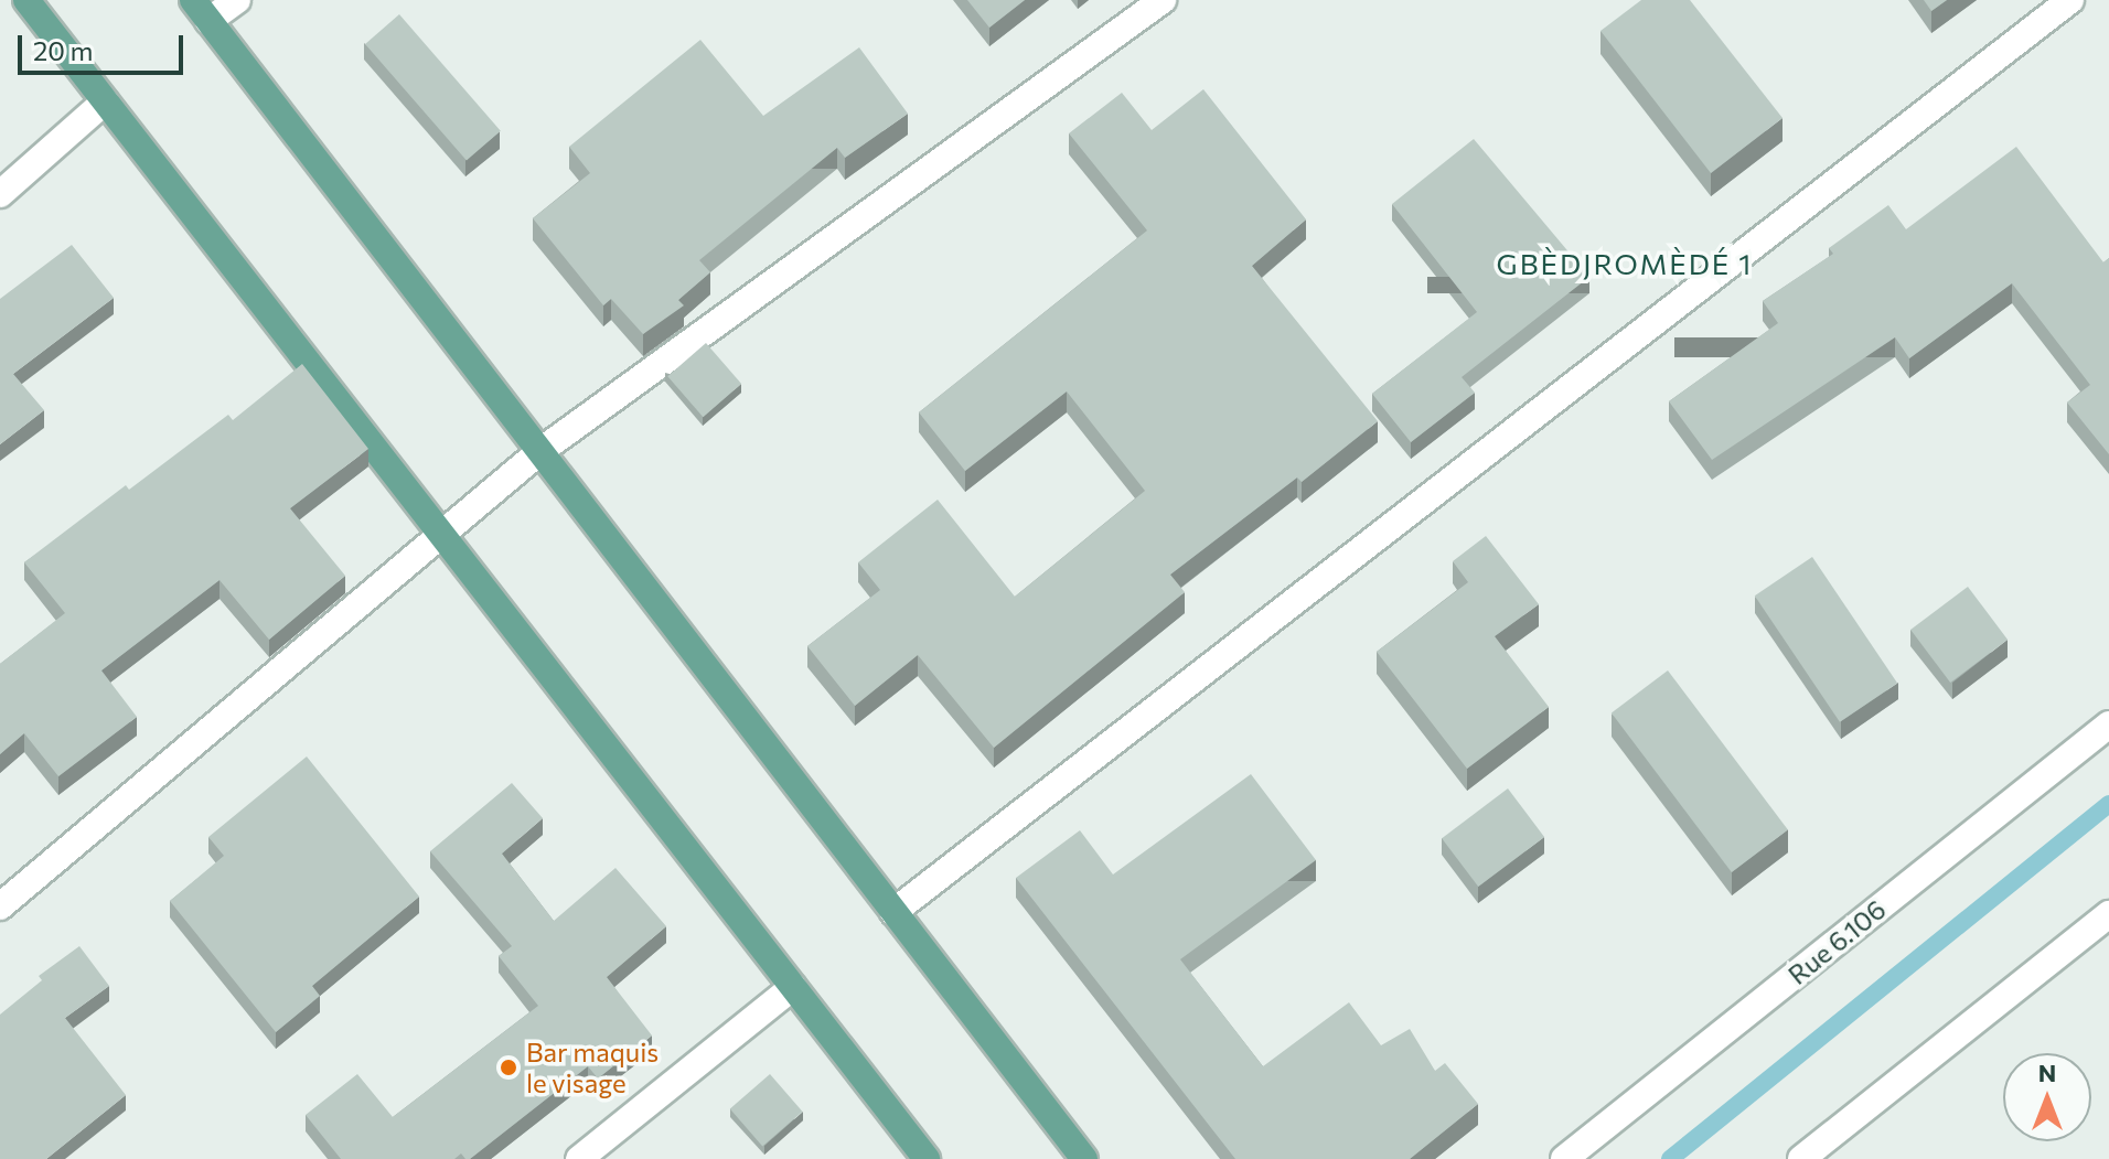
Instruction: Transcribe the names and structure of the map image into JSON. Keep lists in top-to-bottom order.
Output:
{
  "streets": {
    "street": ["Rue 6.106"]
  },
  "districts": ["GBÈDJROMÈDÉ 1"],
  "places": ["Bar maquis le visage"],
  "scale_bar": "20 m",
  "north": "top"
}
